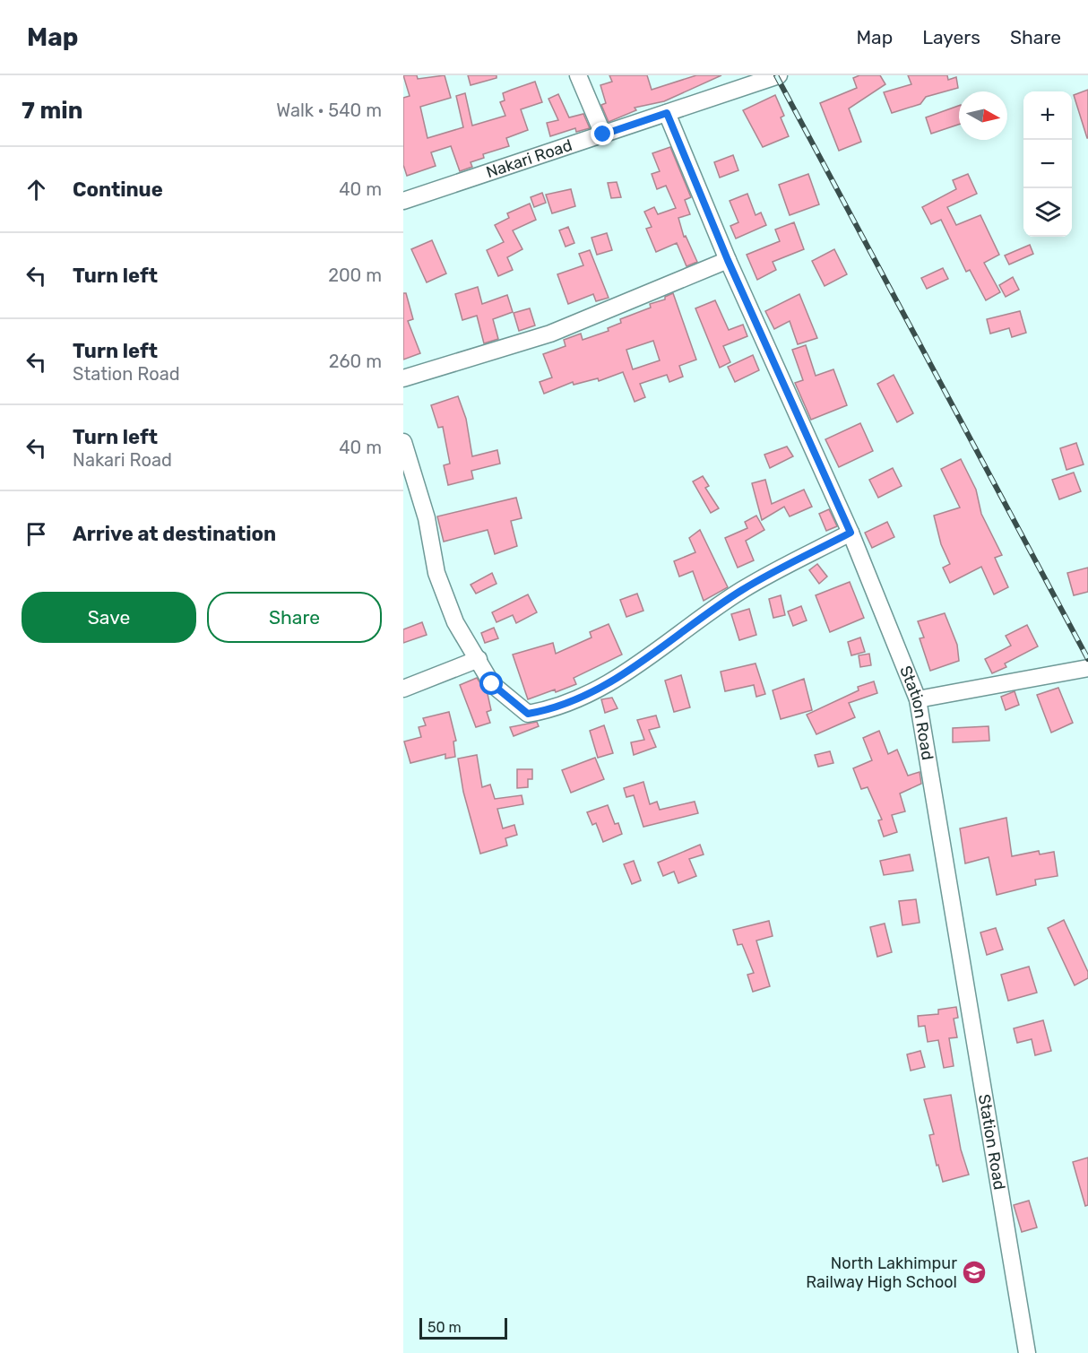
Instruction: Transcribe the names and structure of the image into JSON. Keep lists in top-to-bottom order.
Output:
{
  "streets": {
    "street": ["Nakari Road", "Station Road"]
  },
  "crossings": [
    ["Nakari Road", "Station Road"]
  ],
  "places": {
    "school or university": ["North Lakhimpur Railway High School"]
  },
  "scale_bar": "50 m",
  "north": "right",
  "page": {
    "header": "Map",
    "nav": ["Map", "Layers", "Share"],
    "heading": ["7 min", "Walk · 540 m"],
    "map_buttons": ["+", "−"],
    "list": [
      ["Continue", "40 m"],
      ["Turn left", "200 m"],
      ["Turn left", "Station Road", "260 m"],
      ["Turn left", "Nakari Road", "40 m"],
      "Arrive at destination"
    ],
    "buttons": ["Save", "Share"],
    "scale": "50 m"
  }
}
